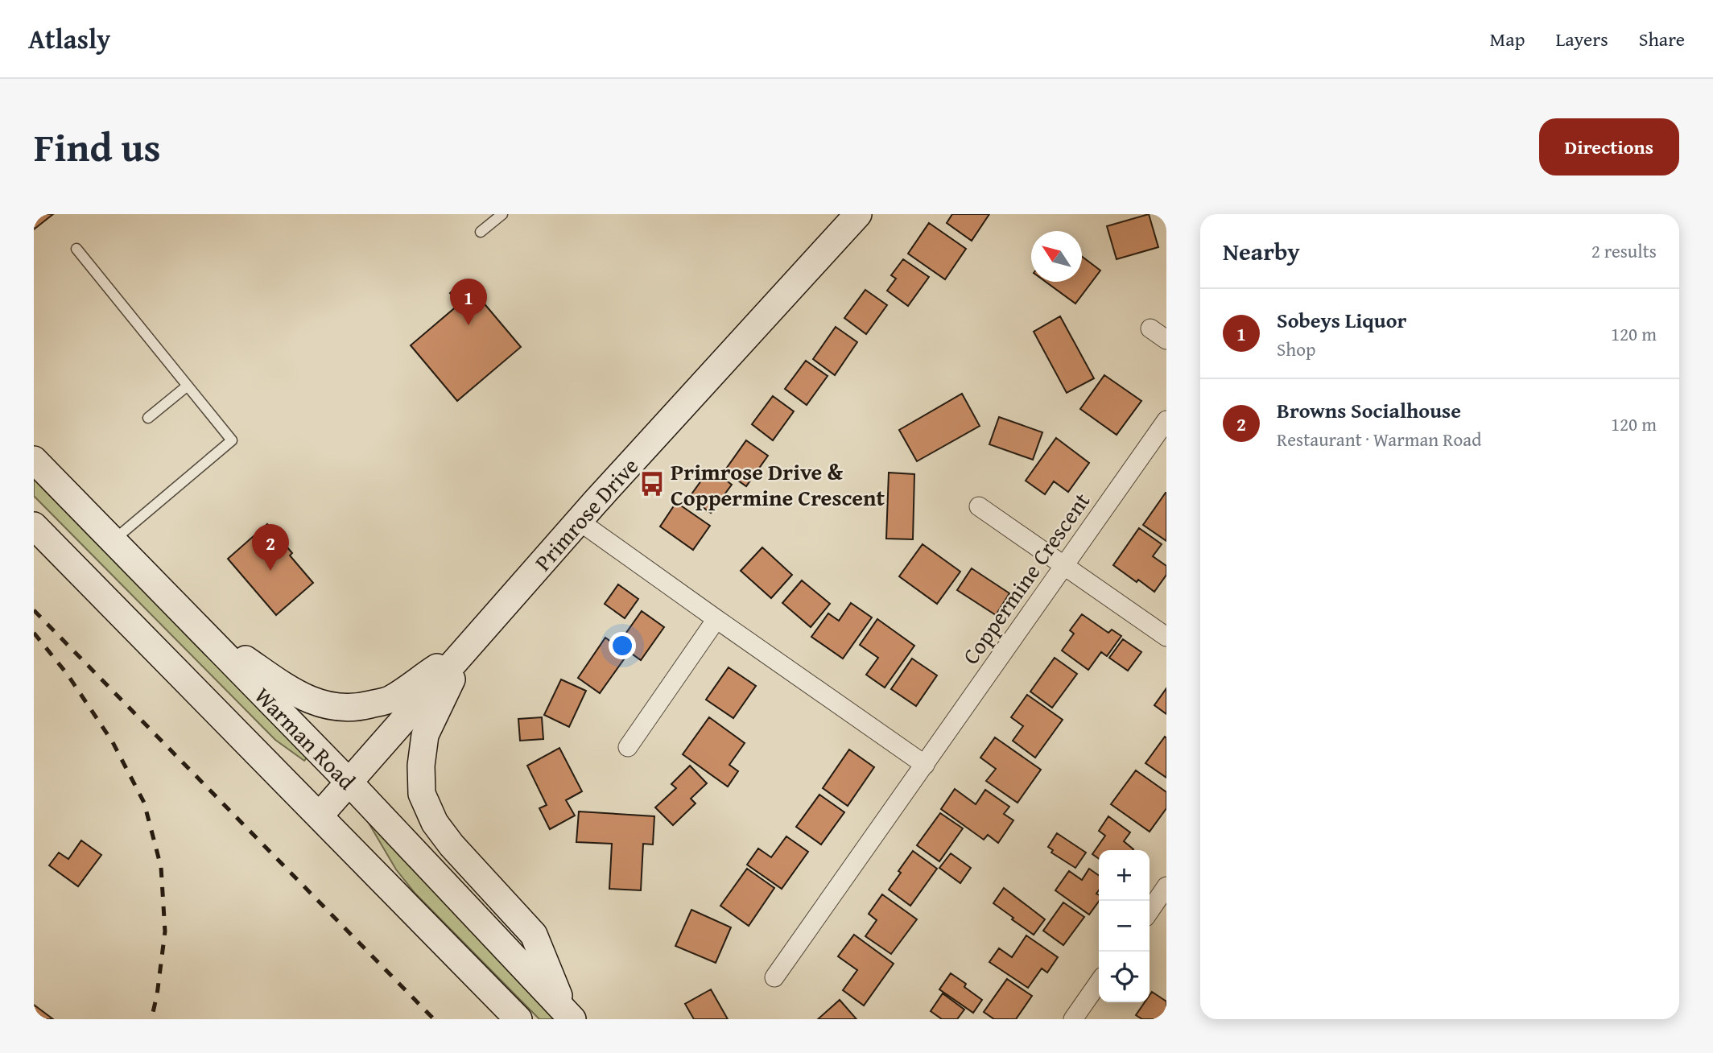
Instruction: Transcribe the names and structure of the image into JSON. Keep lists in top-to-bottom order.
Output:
{
  "streets": {
    "main road": ["Primrose Drive", "Warman Road"],
    "street": ["Coppermine Crescent"]
  },
  "crossings": [
    ["Primrose Drive", "Warman Road"]
  ],
  "places": {
    "bus stop": ["Primrose Drive & Coppermine Crescent"]
  },
  "north": "top left",
  "page": {
    "header": "Atlasly",
    "nav": ["Map", "Layers", "Share"],
    "title": "Find us",
    "buttons": "Directions",
    "heading": ["Nearby", "2 results"],
    "pins": ["1", "2"],
    "list": [
      {
        "mark": "1",
        "name": "Sobeys Liquor",
        "note": "Shop",
        "value": "120 m"
      },
      {
        "mark": "2",
        "name": "Browns Socialhouse",
        "note": "Restaurant · Warman Road",
        "value": "120 m"
      }
    ],
    "map_buttons": ["+", "−"]
  }
}
